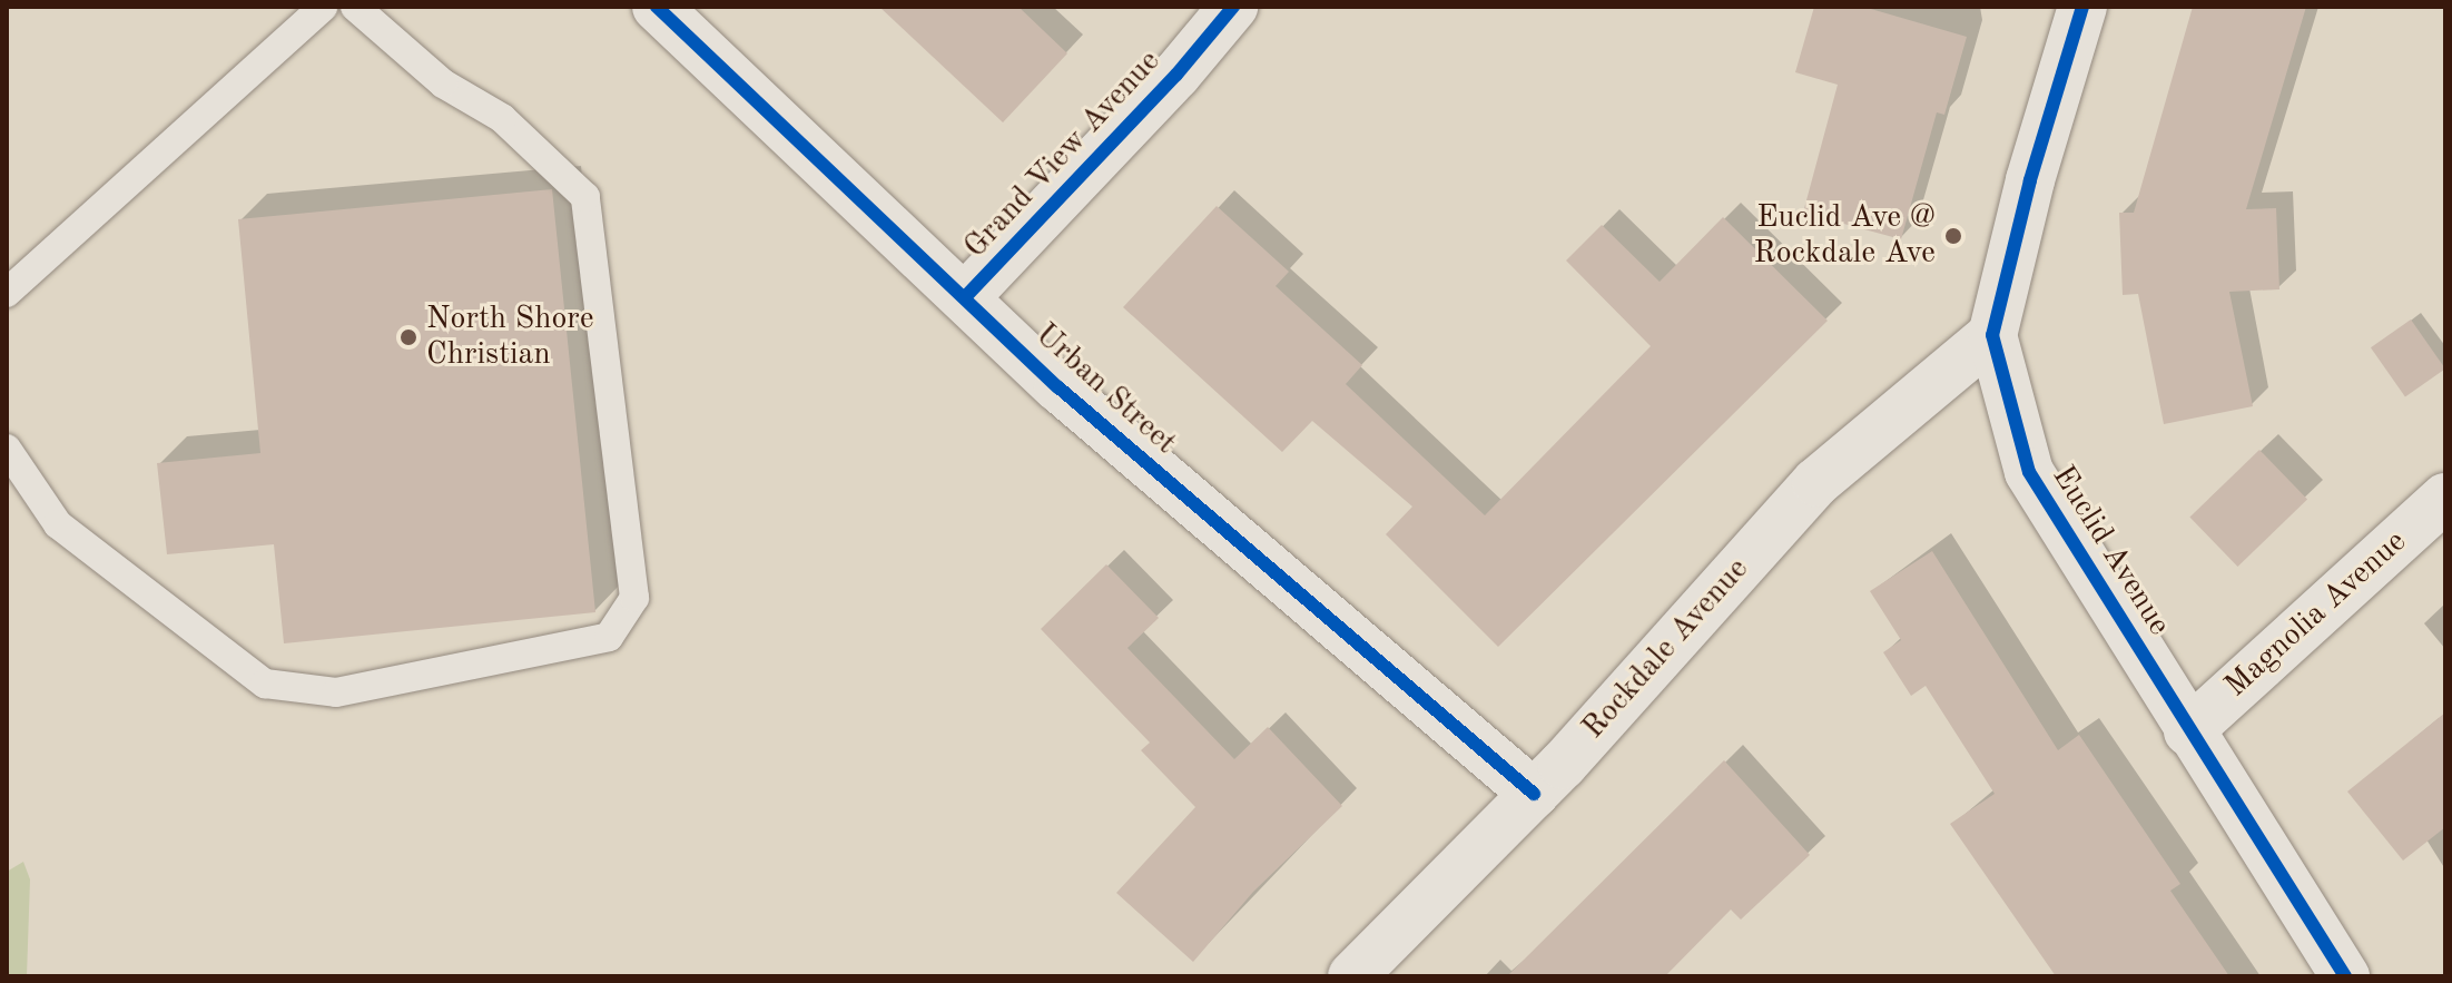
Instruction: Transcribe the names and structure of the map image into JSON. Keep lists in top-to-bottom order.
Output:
{
  "streets": {
    "street": [
      "Grand View Avenue",
      "Urban Street",
      "Euclid Avenue",
      "Magnolia Avenue",
      "Rockdale Avenue"
    ]
  },
  "crossings": [
    ["Grand View Avenue", "Urban Street"],
    ["Urban Street", "Rockdale Avenue"],
    ["Euclid Avenue", "Magnolia Avenue"],
    ["Euclid Avenue", "Rockdale Avenue"]
  ],
  "places": ["Euclid Ave @ Rockdale Ave", "North Shore Christian"]
}
